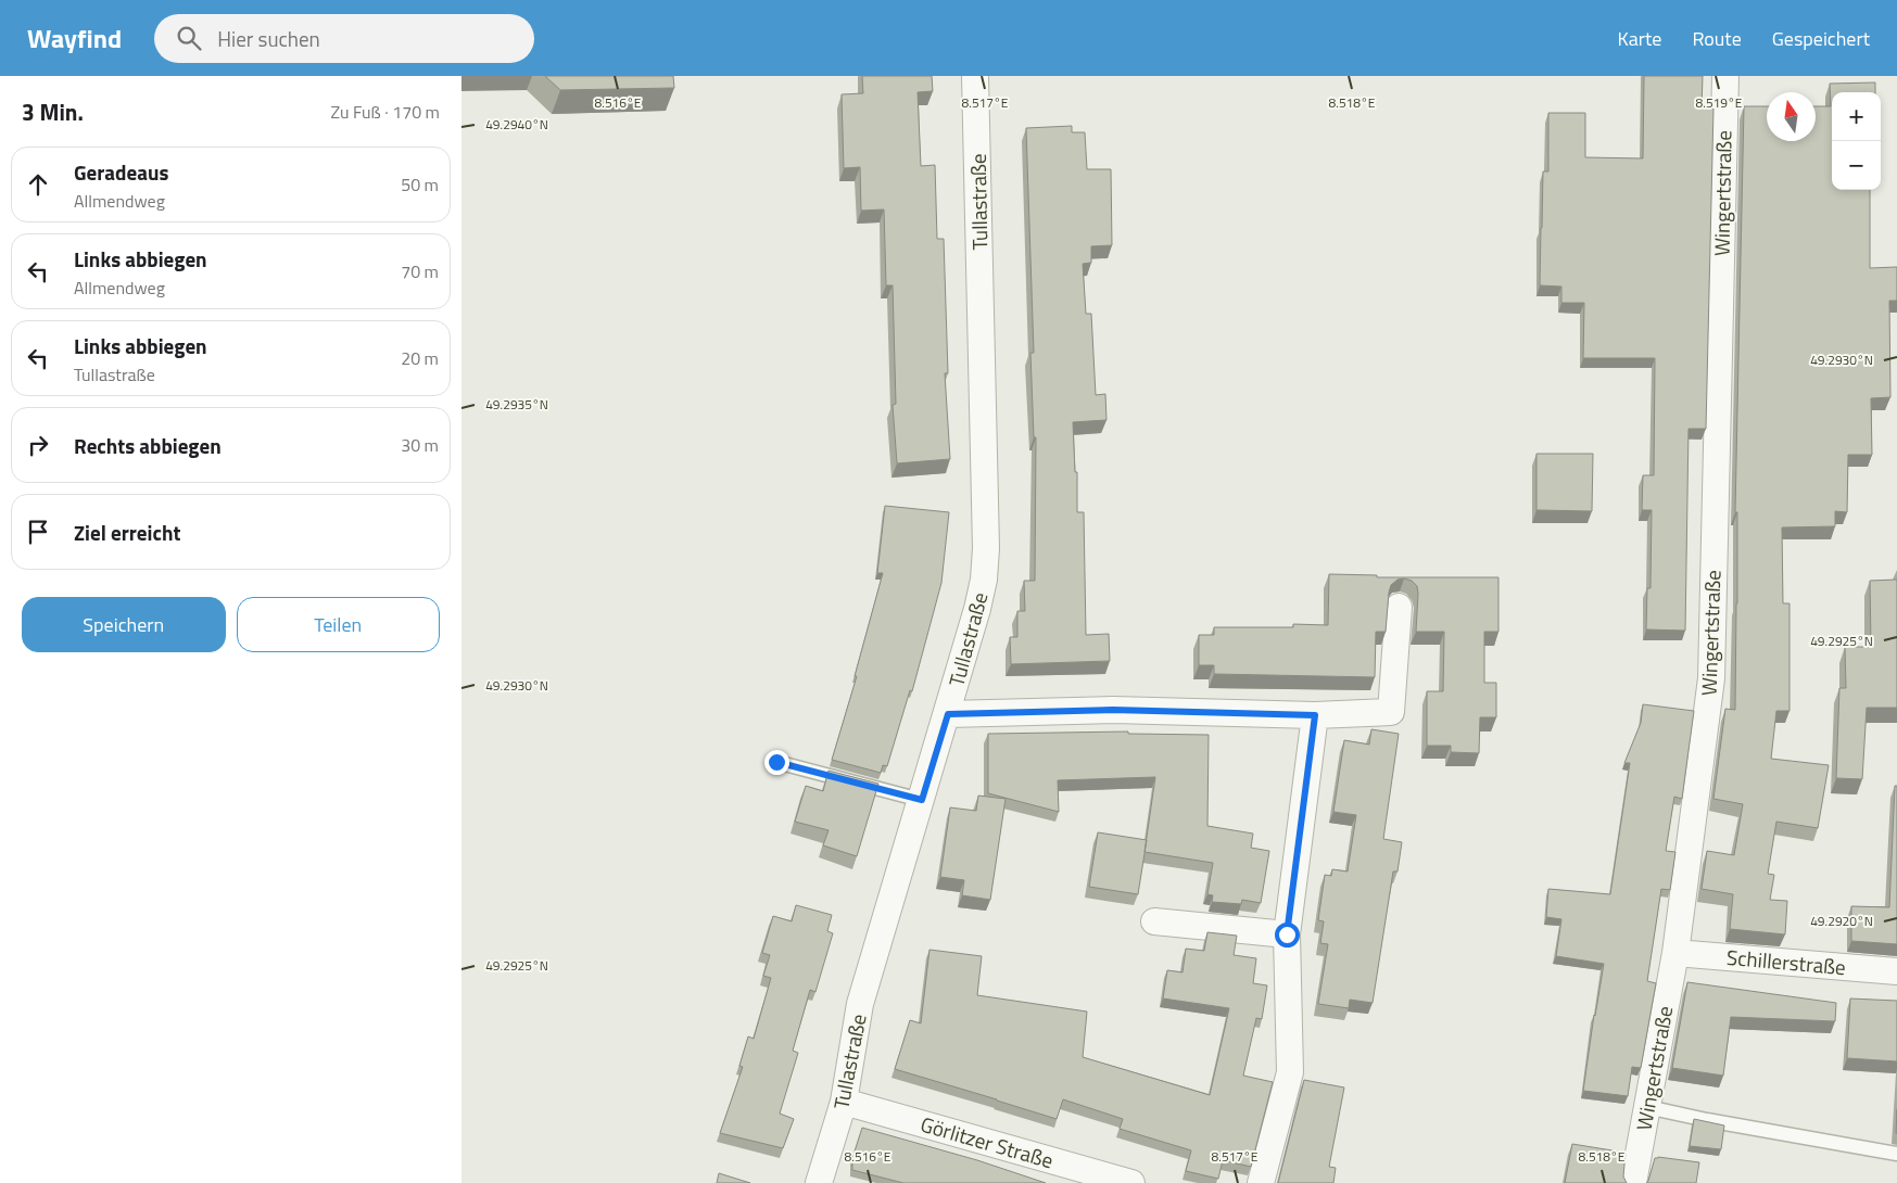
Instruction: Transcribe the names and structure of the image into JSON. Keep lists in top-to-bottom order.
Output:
{
  "streets": {
    "street": [
      "Wingertstraße",
      "Tullastraße",
      "Schillerstraße",
      "Görlitzer Straße"
    ]
  },
  "crossings": [
    ["Wingertstraße", "Schillerstraße"],
    ["Tullastraße", "Görlitzer Straße"]
  ],
  "north": "top",
  "page": {
    "header": "Wayfind",
    "search": "Hier suchen",
    "nav": ["Karte", "Route", "Gespeichert"],
    "heading": ["3 Min.", "Zu Fuß · 170 m"],
    "map_buttons": ["+", "−"],
    "list": [
      ["Geradeaus", "Allmendweg", "50 m"],
      ["Links abbiegen", "Allmendweg", "70 m"],
      ["Links abbiegen", "Tullastraße", "20 m"],
      ["Rechts abbiegen", "30 m"],
      "Ziel erreicht"
    ],
    "buttons": ["Speichern", "Teilen"]
  },
  "coordinates": [
    "8.516°E",
    "8.517°E",
    "8.518°E",
    "8.519°E",
    "49.2940°N",
    "49.2930°N",
    "49.2935°N",
    "49.2925°N",
    "49.2920°N"
  ]
}
